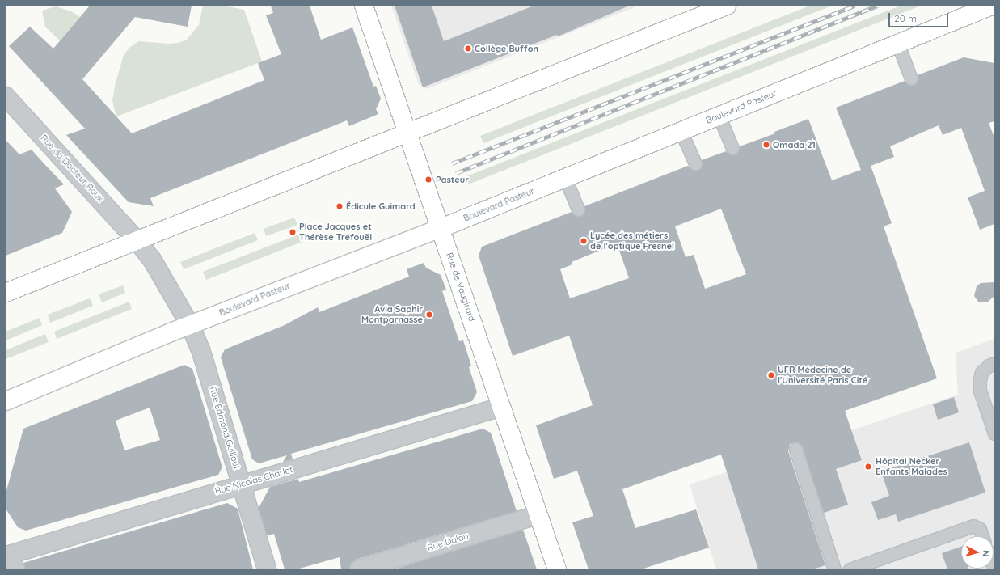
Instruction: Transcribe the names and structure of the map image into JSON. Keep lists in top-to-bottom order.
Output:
{
  "streets": {
    "main road": ["Boulevard Pasteur", "Rue de Vaugirard"],
    "street": [
      "Rue du Docteur Roux",
      "Rue Edmond Guillout",
      "Rue Nicolas Charlet",
      "Rue Dalou"
    ]
  },
  "crossings": [
    ["Boulevard Pasteur", "Rue de Vaugirard"],
    ["Boulevard Pasteur", "Rue Edmond Guillout"],
    ["Rue de Vaugirard", "Rue Nicolas Charlet"],
    ["Rue de Vaugirard", "Rue Dalou"],
    ["Rue Edmond Guillout", "Rue Nicolas Charlet"]
  ],
  "places": [
    "Collège Buffon",
    "Omada 21",
    "Pasteur",
    "Édicule Guimard",
    "Place Jacques et Thérèse Tréfouël",
    "Lycée des métiers de l'optique Fresnel",
    "Avia Saphir Montparnasse",
    "UFR Médecine de l'Université Paris Cité",
    "Hôpital Necker Enfants Malades"
  ],
  "scale_bar": "20 m",
  "north": "right"
}
